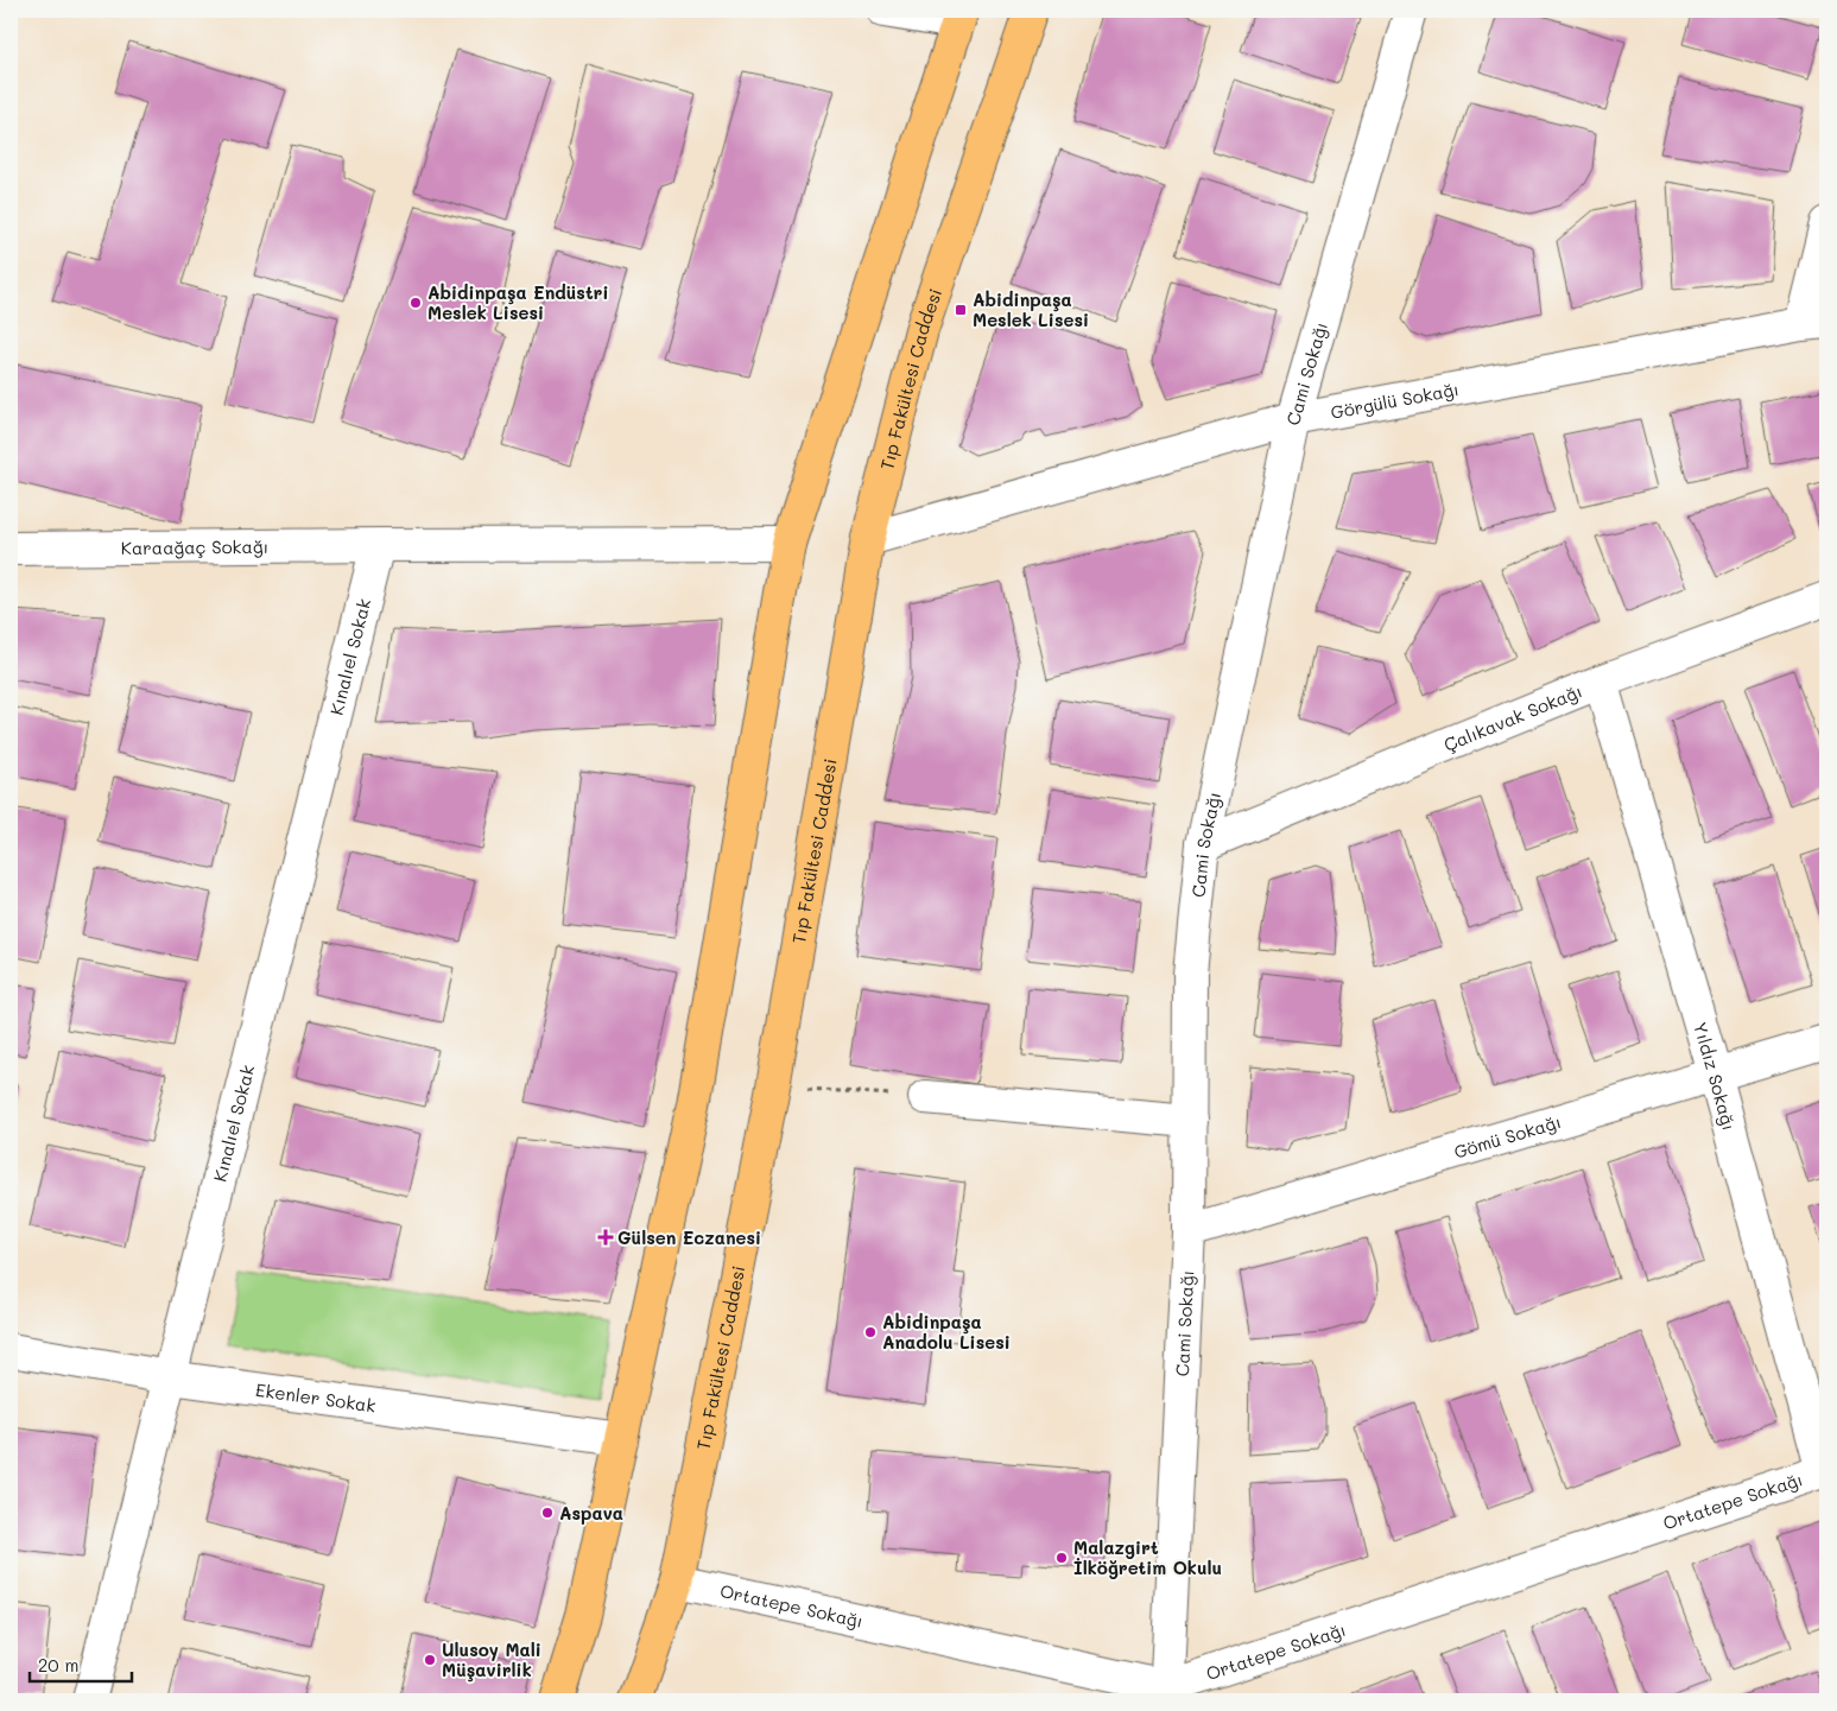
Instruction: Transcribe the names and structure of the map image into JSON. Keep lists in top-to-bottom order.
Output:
{
  "streets": {
    "main road": ["Tıp Fakültesi Caddesi"],
    "street": [
      "Cami Sokağı",
      "Görgülü Sokağı",
      "Karaağaç Sokağı",
      "Kınalıel Sokak",
      "Çalıkavak Sokağı",
      "Yıldız Sokağı",
      "Gömü Sokağı",
      "Ekenler Sokak",
      "Ortatepe Sokağı"
    ]
  },
  "crossings": [
    ["Cami Sokağı", "Görgülü Sokağı"],
    ["Cami Sokağı", "Çalıkavak Sokağı"],
    ["Cami Sokağı", "Gömü Sokağı"],
    ["Cami Sokağı", "Ortatepe Sokağı"],
    ["Tıp Fakültesi Caddesi", "Görgülü Sokağı"],
    ["Tıp Fakültesi Caddesi", "Ortatepe Sokağı"],
    ["Karaağaç Sokağı", "Kınalıel Sokak"],
    ["Kınalıel Sokak", "Ekenler Sokak"],
    ["Çalıkavak Sokağı", "Yıldız Sokağı"],
    ["Yıldız Sokağı", "Gömü Sokağı"],
    ["Yıldız Sokağı", "Ortatepe Sokağı"]
  ],
  "places": {
    "other": [
      "Abidinpaşa Endüstri Meslek Lisesi",
      "Abidinpaşa Anadolu Lisesi",
      "Aspava",
      "Malazgirt İlköğretim Okulu",
      "Ulusoy Mali Müşavirlik"
    ],
    "transit": ["Abidinpaşa Meslek Lisesi"],
    "health": ["Gülsen Eczanesi"]
  },
  "scale_bar": "20 m"
}
